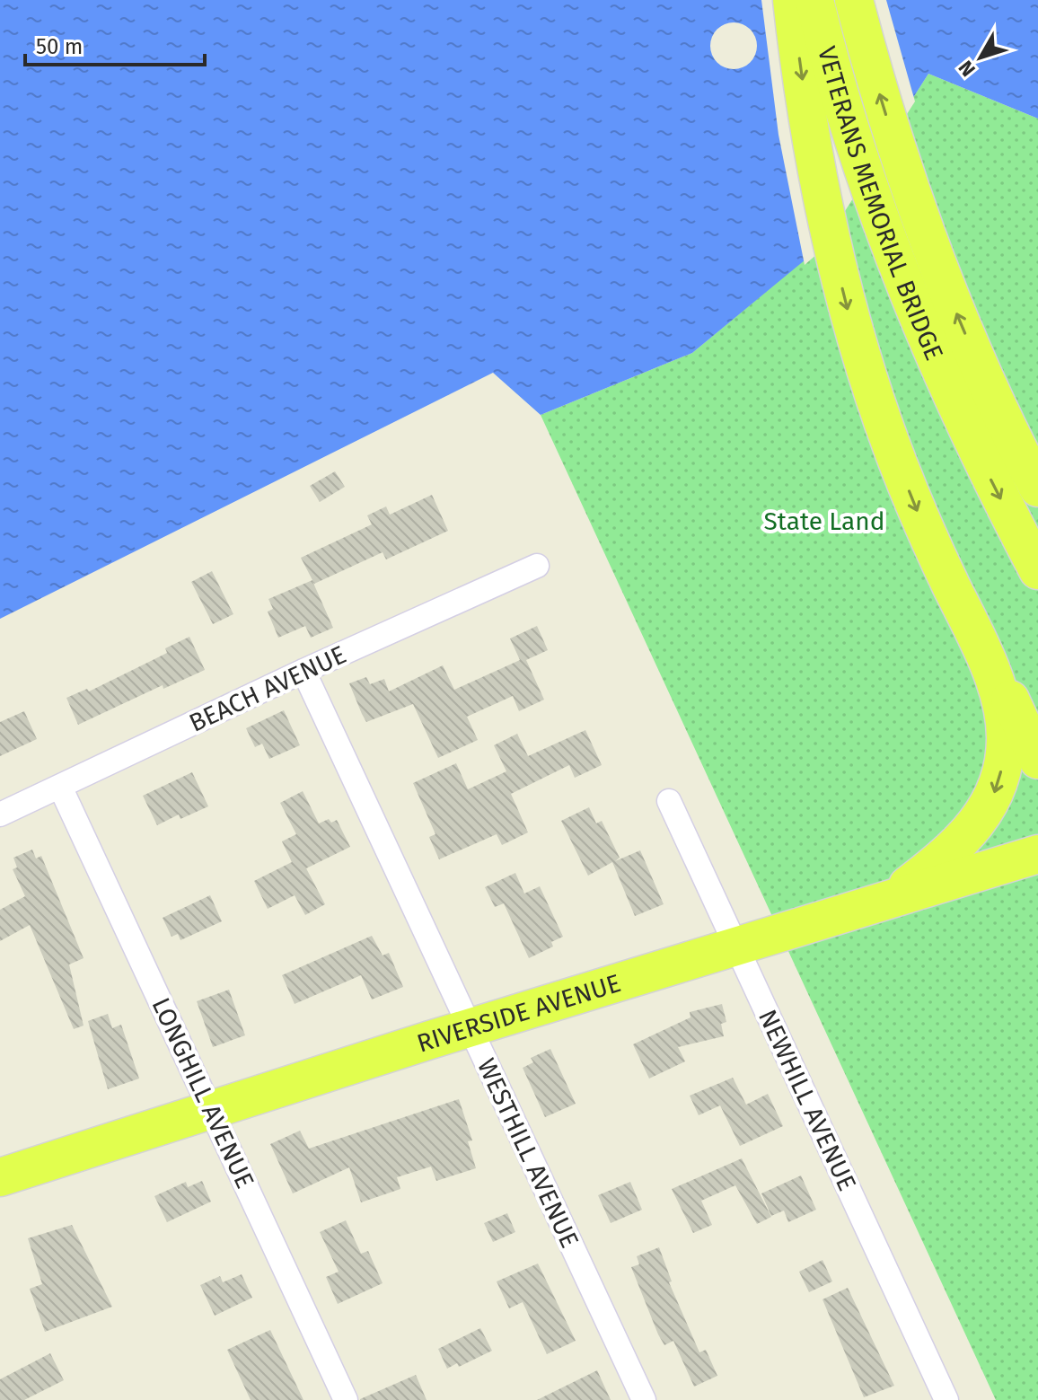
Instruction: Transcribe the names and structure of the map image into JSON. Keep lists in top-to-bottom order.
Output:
{
  "streets": {
    "main road": ["VETERANS MEMORIAL BRIDGE", "RIVERSIDE AVENUE"],
    "street": [
      "BEACH AVENUE",
      "LONGHILL AVENUE",
      "NEWHILL AVENUE",
      "WESTHILL AVENUE"
    ]
  },
  "crossings": [
    ["BEACH AVENUE", "LONGHILL AVENUE"],
    ["BEACH AVENUE", "WESTHILL AVENUE"],
    ["RIVERSIDE AVENUE", "LONGHILL AVENUE"],
    ["RIVERSIDE AVENUE", "NEWHILL AVENUE"],
    ["RIVERSIDE AVENUE", "WESTHILL AVENUE"]
  ],
  "parks": ["State Land"],
  "scale_bar": "50 m",
  "north": "bottom left"
}
